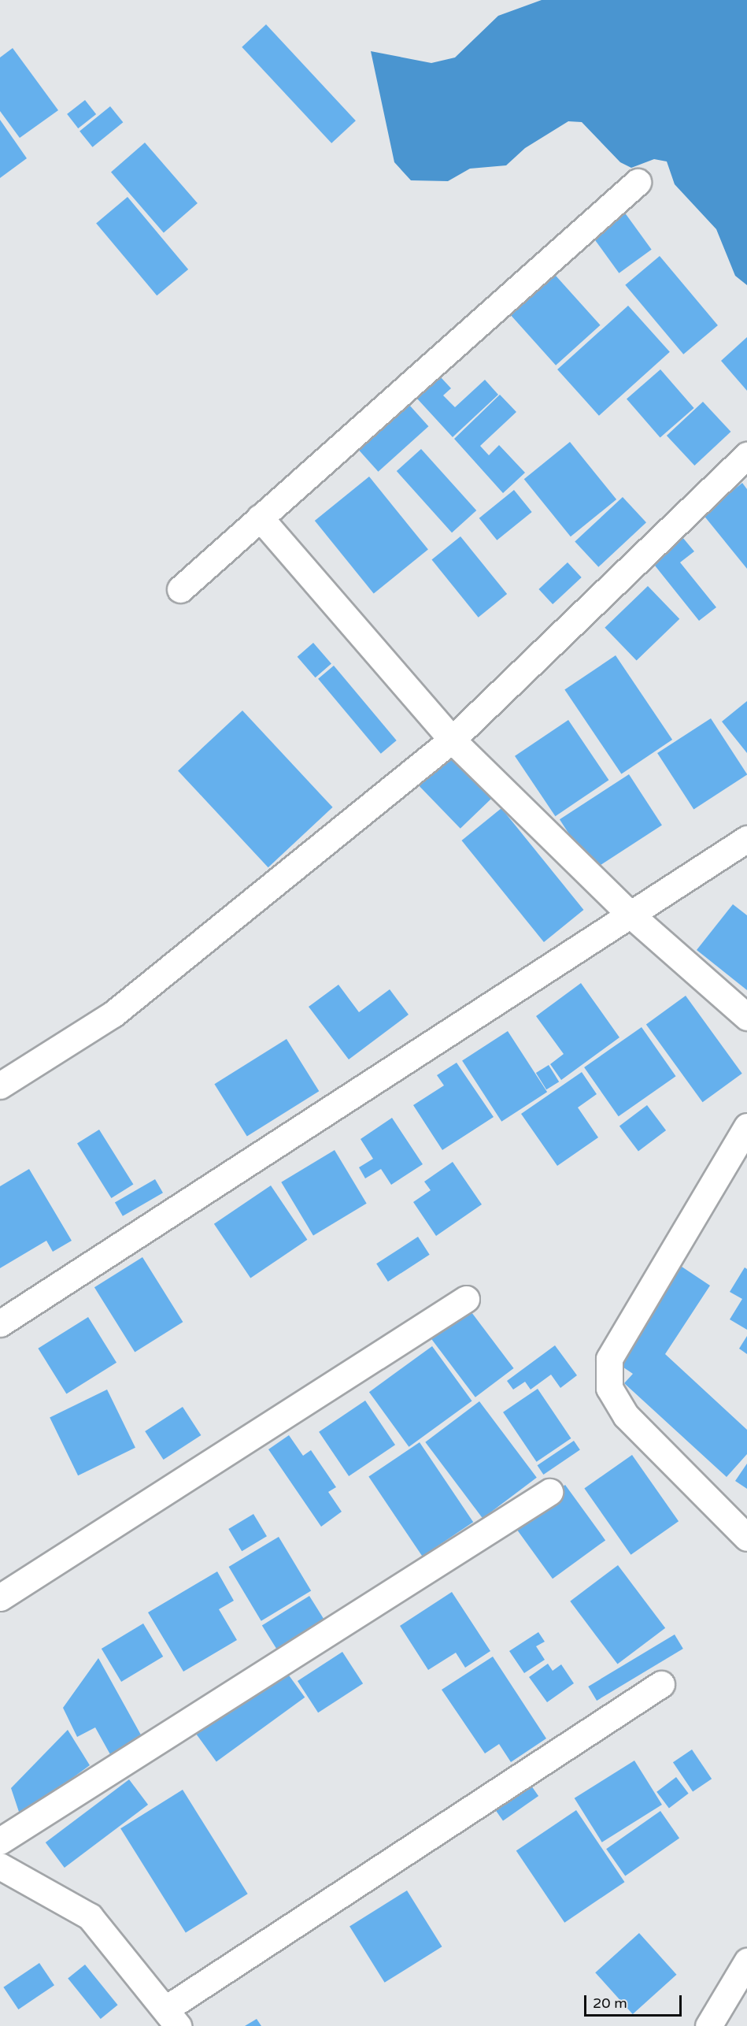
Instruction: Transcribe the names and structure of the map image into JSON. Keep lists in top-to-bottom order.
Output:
{
  "scale_bar": "20 m"
}
